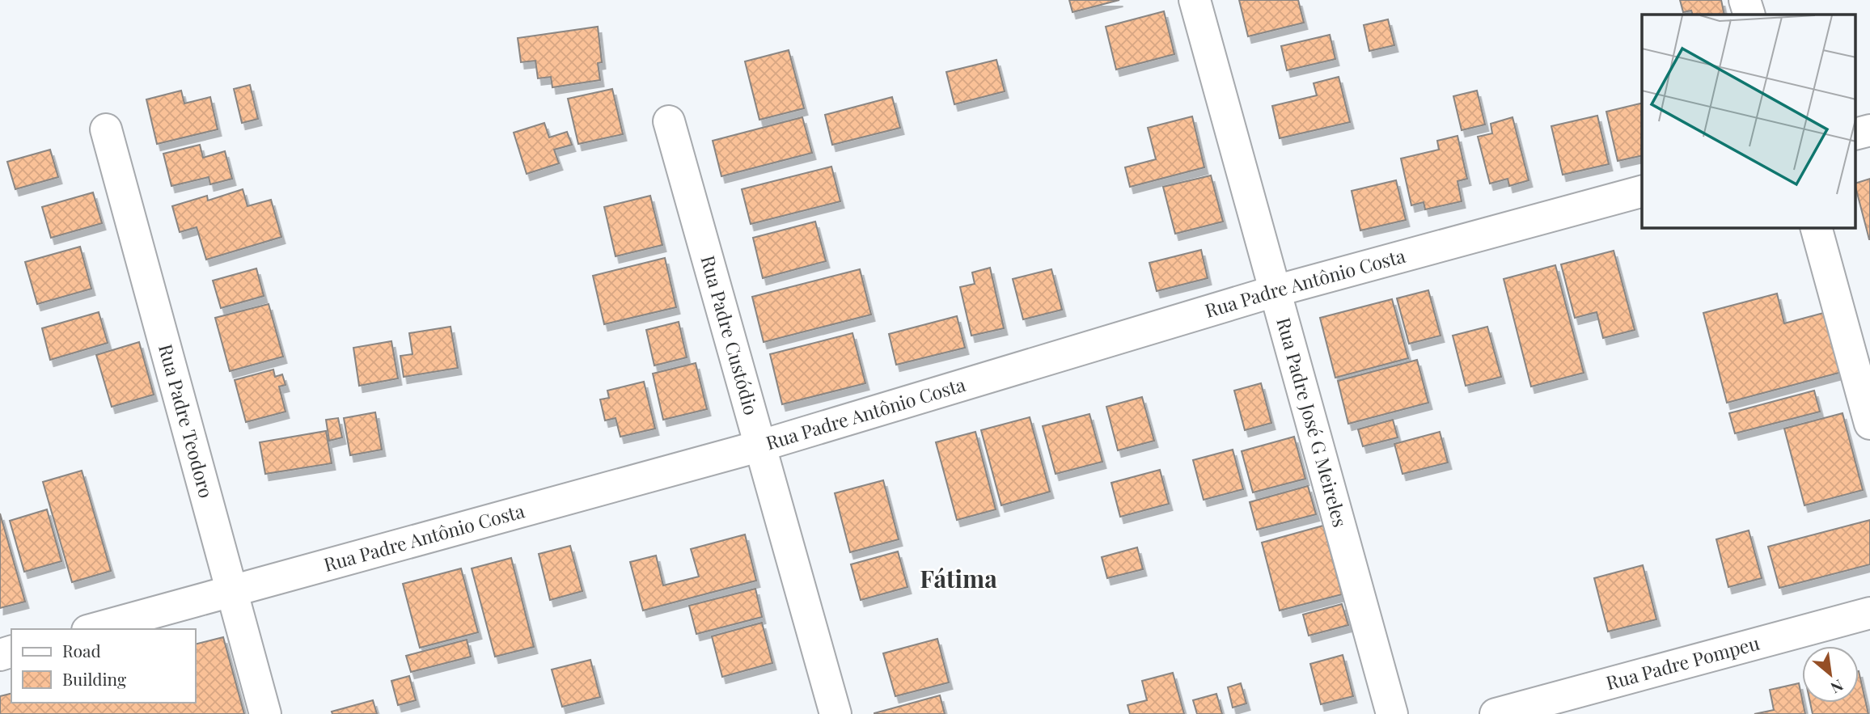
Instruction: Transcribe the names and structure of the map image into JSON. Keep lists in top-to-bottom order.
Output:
{
  "streets": {
    "street": [
      "Rua Padre Antônio Costa",
      "Rua Padre Custódio",
      "Rua Padre Teodoro",
      "Rua Padre José G Meireles",
      "Rua Padre Pompeu"
    ]
  },
  "crossings": [
    ["Rua Padre Antônio Costa", "Rua Padre Custódio"],
    ["Rua Padre Antônio Costa", "Rua Padre Teodoro"],
    ["Rua Padre Antônio Costa", "Rua Padre José G Meireles"]
  ],
  "districts": ["Fátima"],
  "legend": ["Road", "Building"],
  "north": "bottom right"
}
